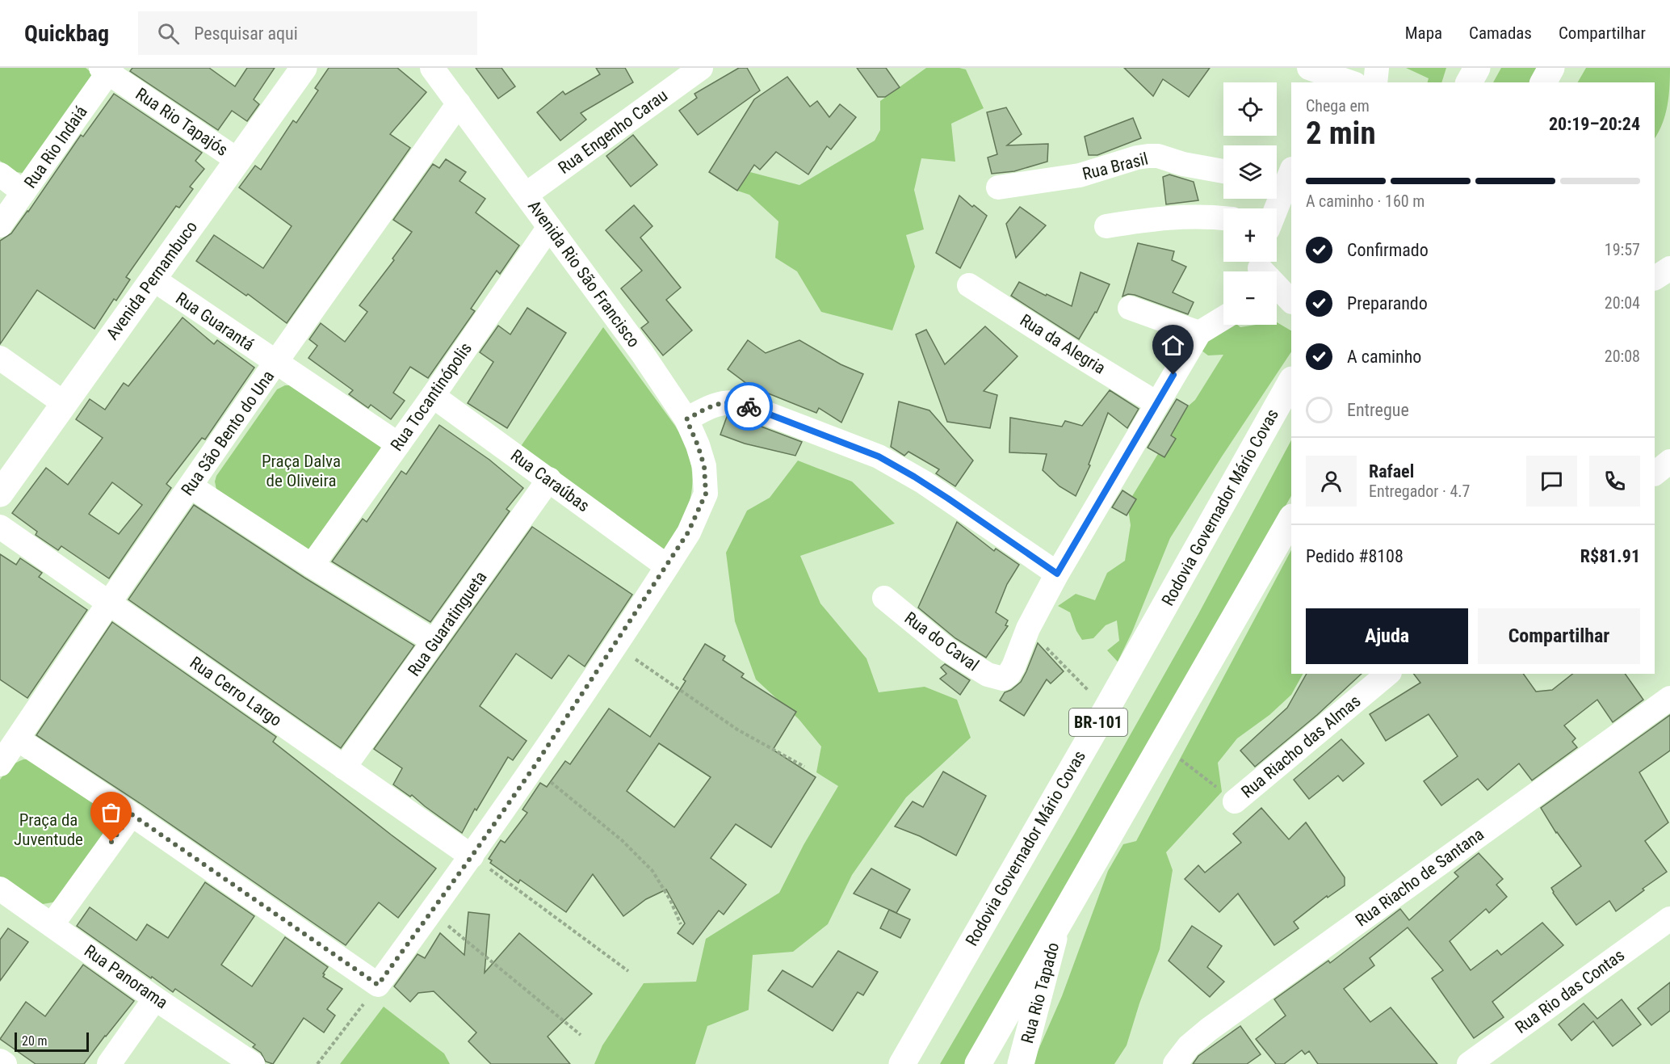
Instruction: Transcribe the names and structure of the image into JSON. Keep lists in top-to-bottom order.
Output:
{
  "streets": {
    "main road": [
      "Avenida Pernambuco",
      "Rodovia Governador Mário Covas",
      "BR-101",
      "Rua Rio Tapado"
    ],
    "street": [
      "Rua Rio Tapajós",
      "Rua Engenho Carau",
      "Rua Rio Indaiá",
      "Rua Brasil",
      "Avenida Rio São Francisco",
      "Rua Guarantá",
      "Rua da Alegria",
      "Rua Tocantinópolis",
      "Rua São Bento do Una",
      "Rua Caraúbas",
      "Rua Guaratingueta",
      "Rua do Caval",
      "Rua Cerro Largo",
      "Rua Riacho das Almas",
      "Rua Riacho de Santana",
      "Rua Panorama",
      "Rua Rio das Contas"
    ]
  },
  "crossings": [
    ["Rua Rio Tapajós", "Rua Rio Indaiá"],
    ["Rua Rio Tapajós", "Avenida Pernambuco"],
    ["Rua Engenho Carau", "Avenida Rio São Francisco"],
    ["Avenida Rio São Francisco", "Rua Tocantinópolis"],
    ["Avenida Rio São Francisco", "Rua São Bento do Una"],
    ["Avenida Rio São Francisco", "Rua Caraúbas"],
    ["Avenida Pernambuco", "Rua Guarantá"],
    ["Rua Guarantá", "Rua Tocantinópolis"],
    ["Rua Guarantá", "Rua São Bento do Una"],
    ["Rua Tocantinópolis", "Rua Caraúbas"],
    ["Rua São Bento do Una", "Rua Cerro Largo"],
    ["Rua Caraúbas", "Rua Guaratingueta"],
    ["Rua Guaratingueta", "Rua Cerro Largo"]
  ],
  "parks": ["Praça Dalva de Oliveira", "Praça da Juventude"],
  "scale_bar": "20 m",
  "page": {
    "header": "Quickbag",
    "search": "Pesquisar aqui",
    "nav": ["Mapa", "Camadas", "Compartilhar"],
    "map_buttons": ["+", "−"],
    "heading": ["2 min", "Chega em", "20:19–20:24"],
    "panel": [
      "Rafael",
      "Entregador · 4.7",
      "Pedido #8108",
      "R$81.91"
    ],
    "bar": "A caminho · 160 m",
    "list": [
      ["Confirmado", "19:57"],
      ["Preparando", "20:04"],
      ["A caminho", "20:08"],
      "Entregue"
    ],
    "buttons": ["Ajuda", "Compartilhar"],
    "scale": "20 m"
  }
}
